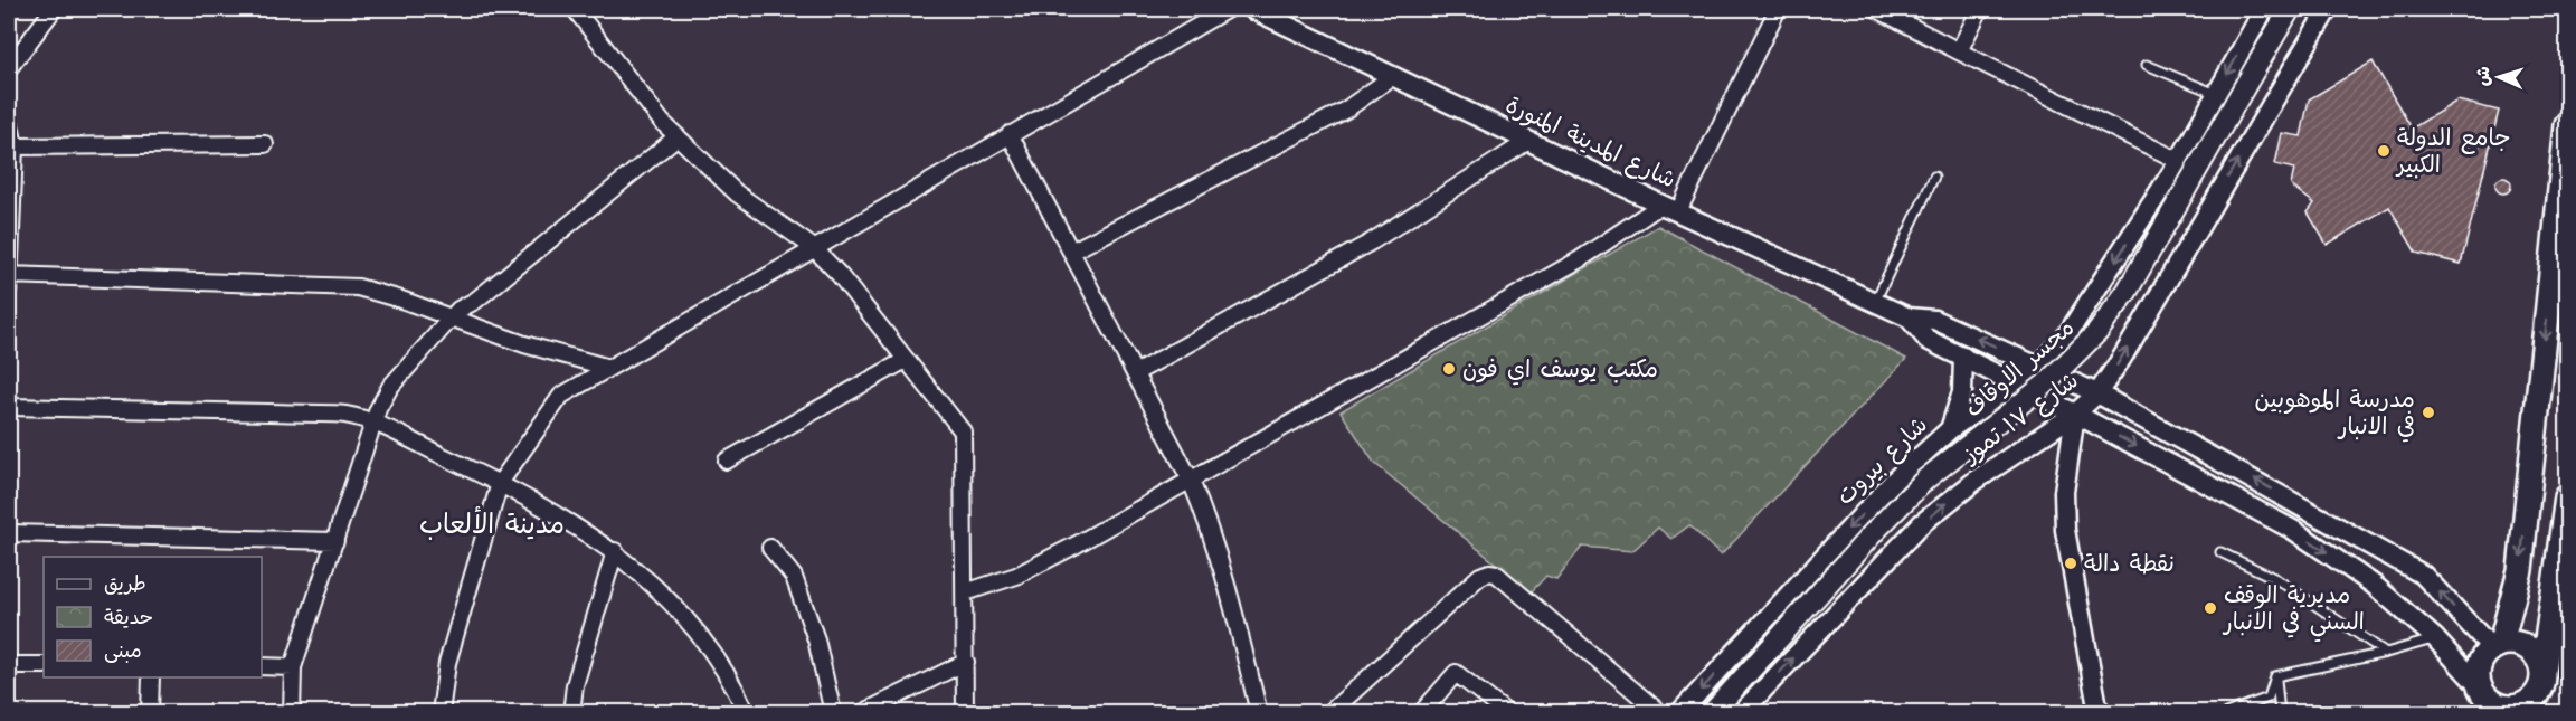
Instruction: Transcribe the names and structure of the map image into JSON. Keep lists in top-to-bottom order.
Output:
{
  "streets": {
    "main road": ["مجسر الاوقاف"],
    "street": ["شارع المدينة المنورة", "شارع ١٧ تموز", "شارع بيروت"]
  },
  "one_way": ["شارع ١٧ تموز", "شارع بيروت"],
  "districts": ["مدينة الألعاب"],
  "places": [
    "جامع الدولة الكبير",
    "مكتب يوسف اي فون",
    "مدرسة الموهوبين في الانبار",
    "نقطة دالة",
    "مديرية الوقف السني في الانبار"
  ],
  "legend": ["طريق", "حديقة", "مبنى"],
  "north": "left"
}
